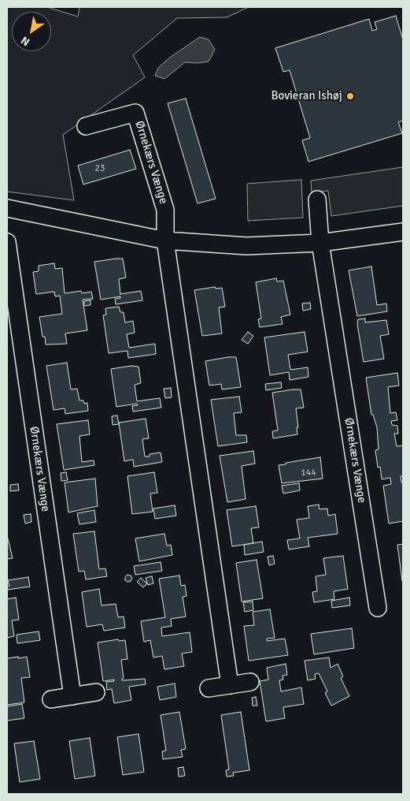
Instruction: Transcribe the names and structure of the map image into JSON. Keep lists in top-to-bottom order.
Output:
{
  "streets": {
    "street": ["Ørnekærs Vænge"]
  },
  "places": ["Bovieran Ishøj"],
  "house_numbers": ["23", "144"],
  "north": "bottom left"
}
